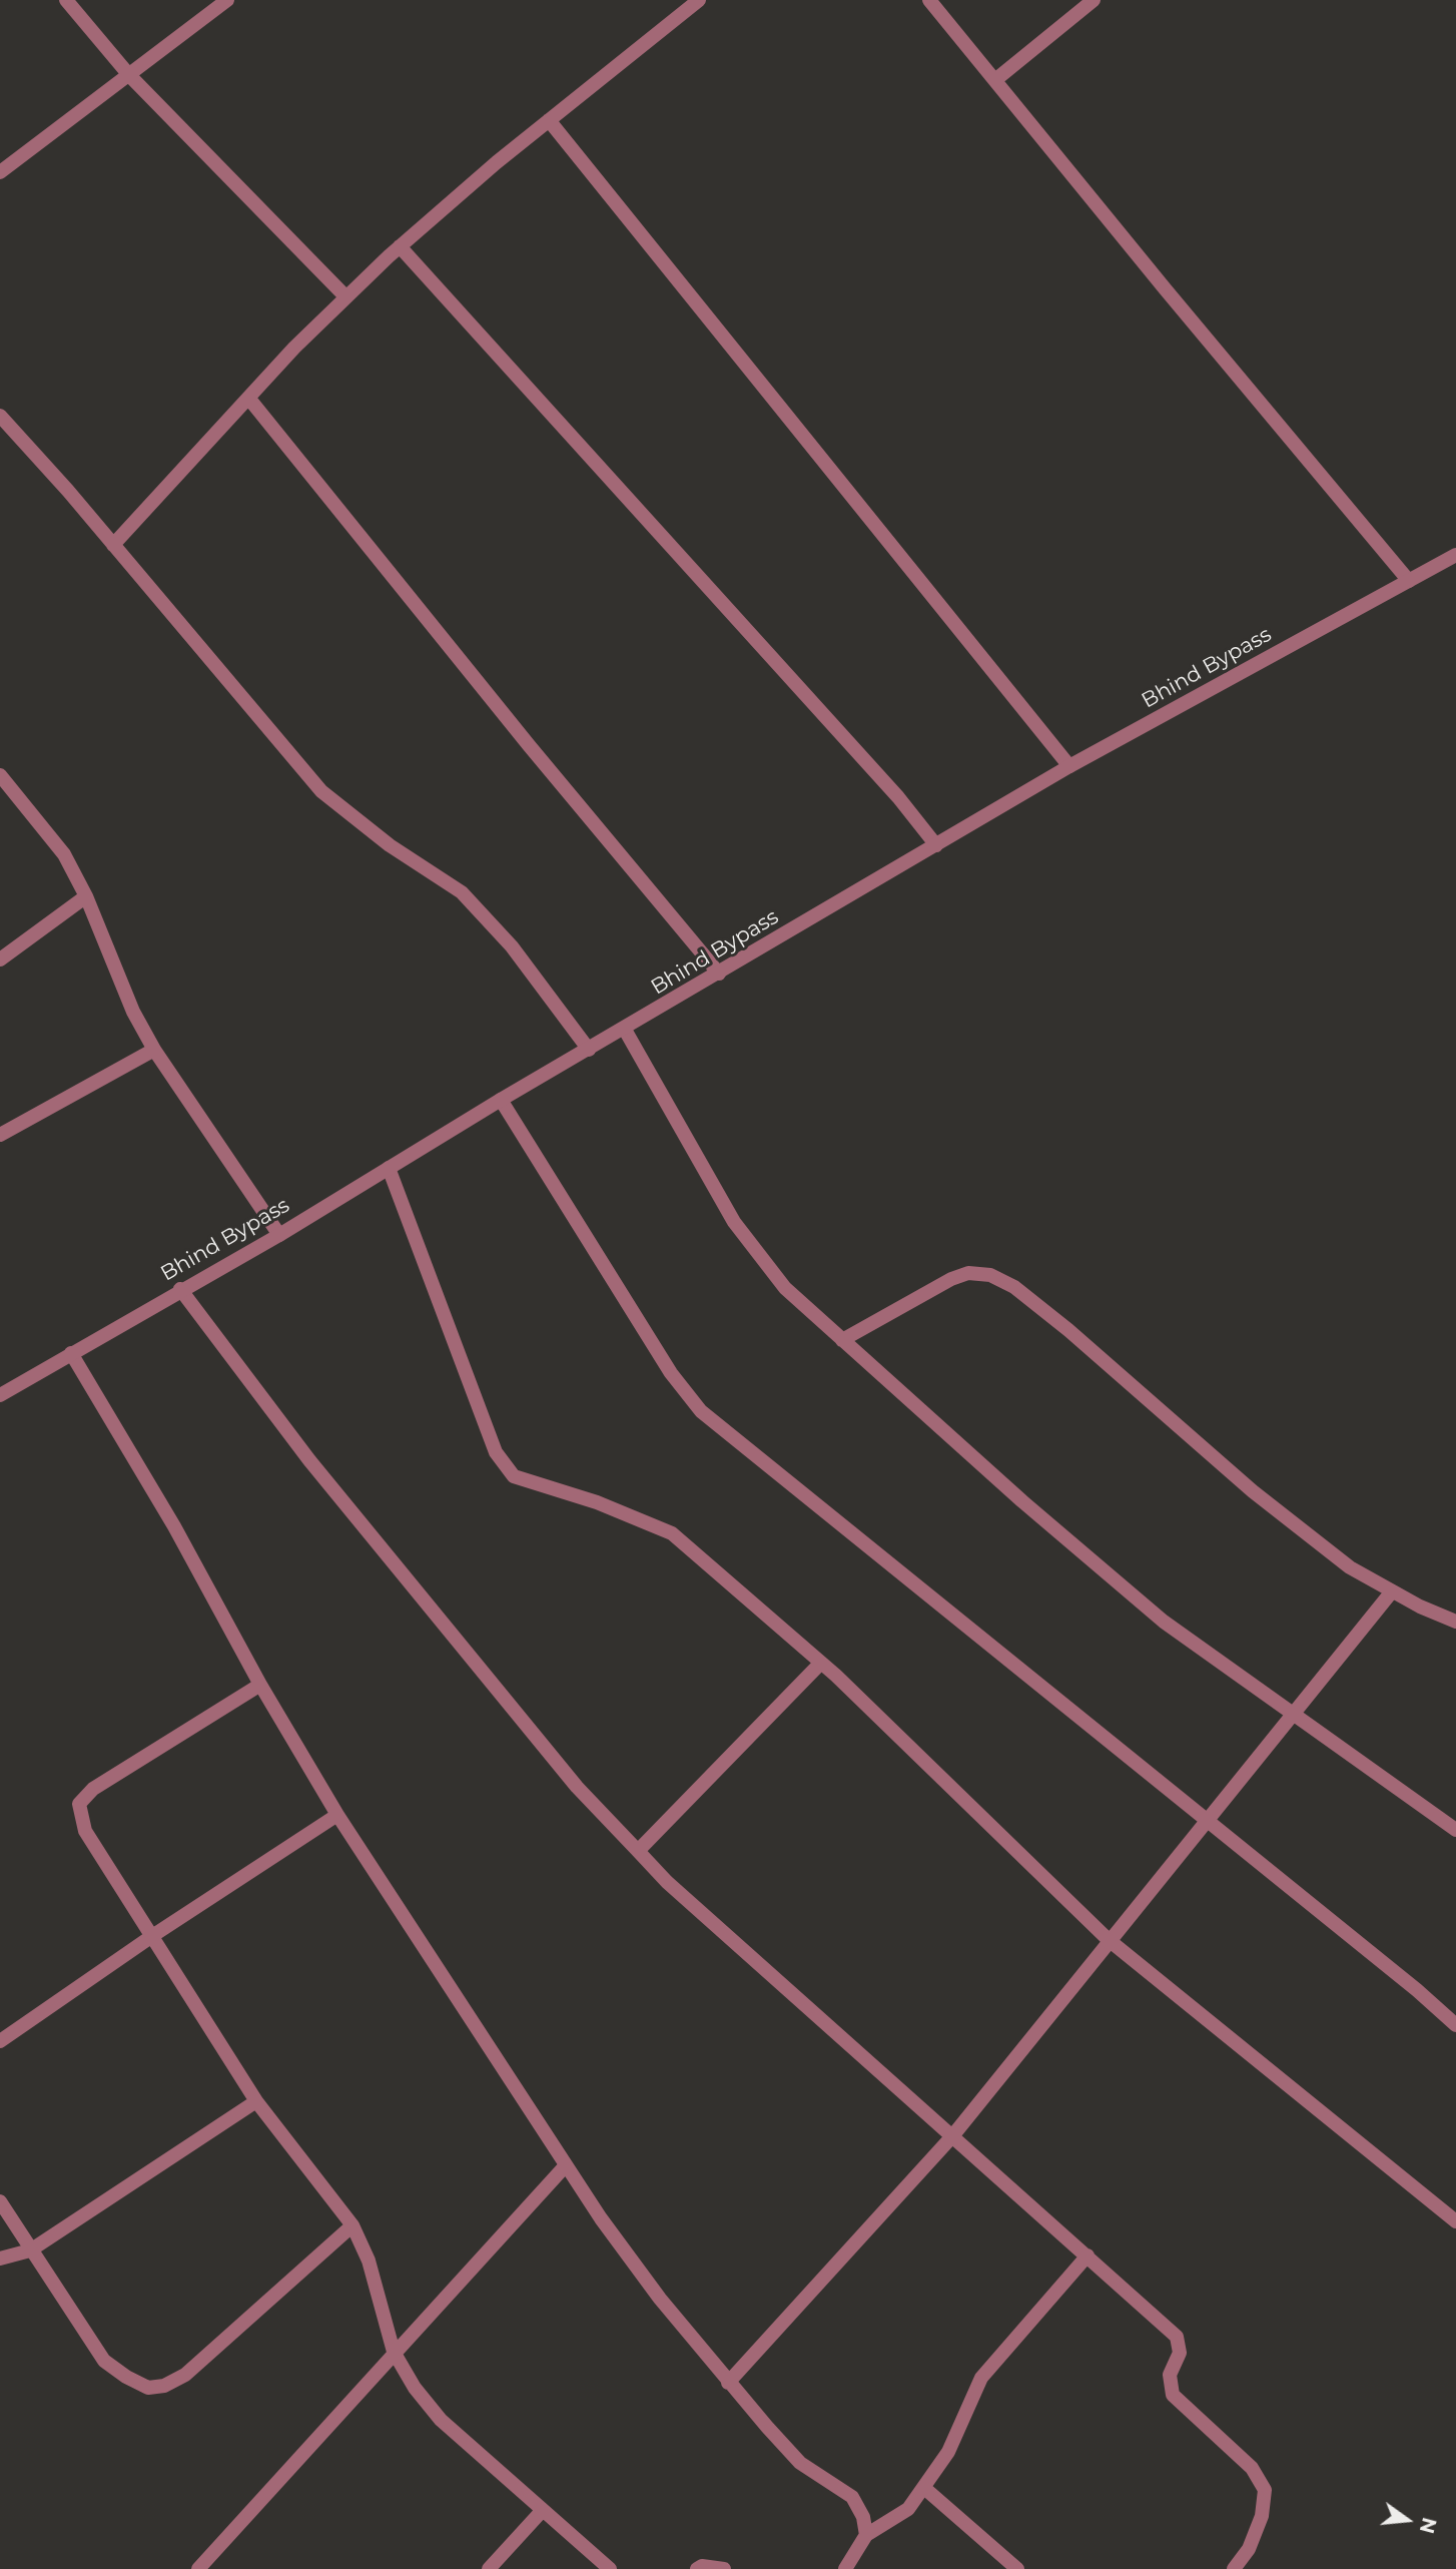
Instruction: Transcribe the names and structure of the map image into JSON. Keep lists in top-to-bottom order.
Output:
{
  "streets": {
    "street": ["Bhind Bypass"]
  },
  "north": "right"
}
